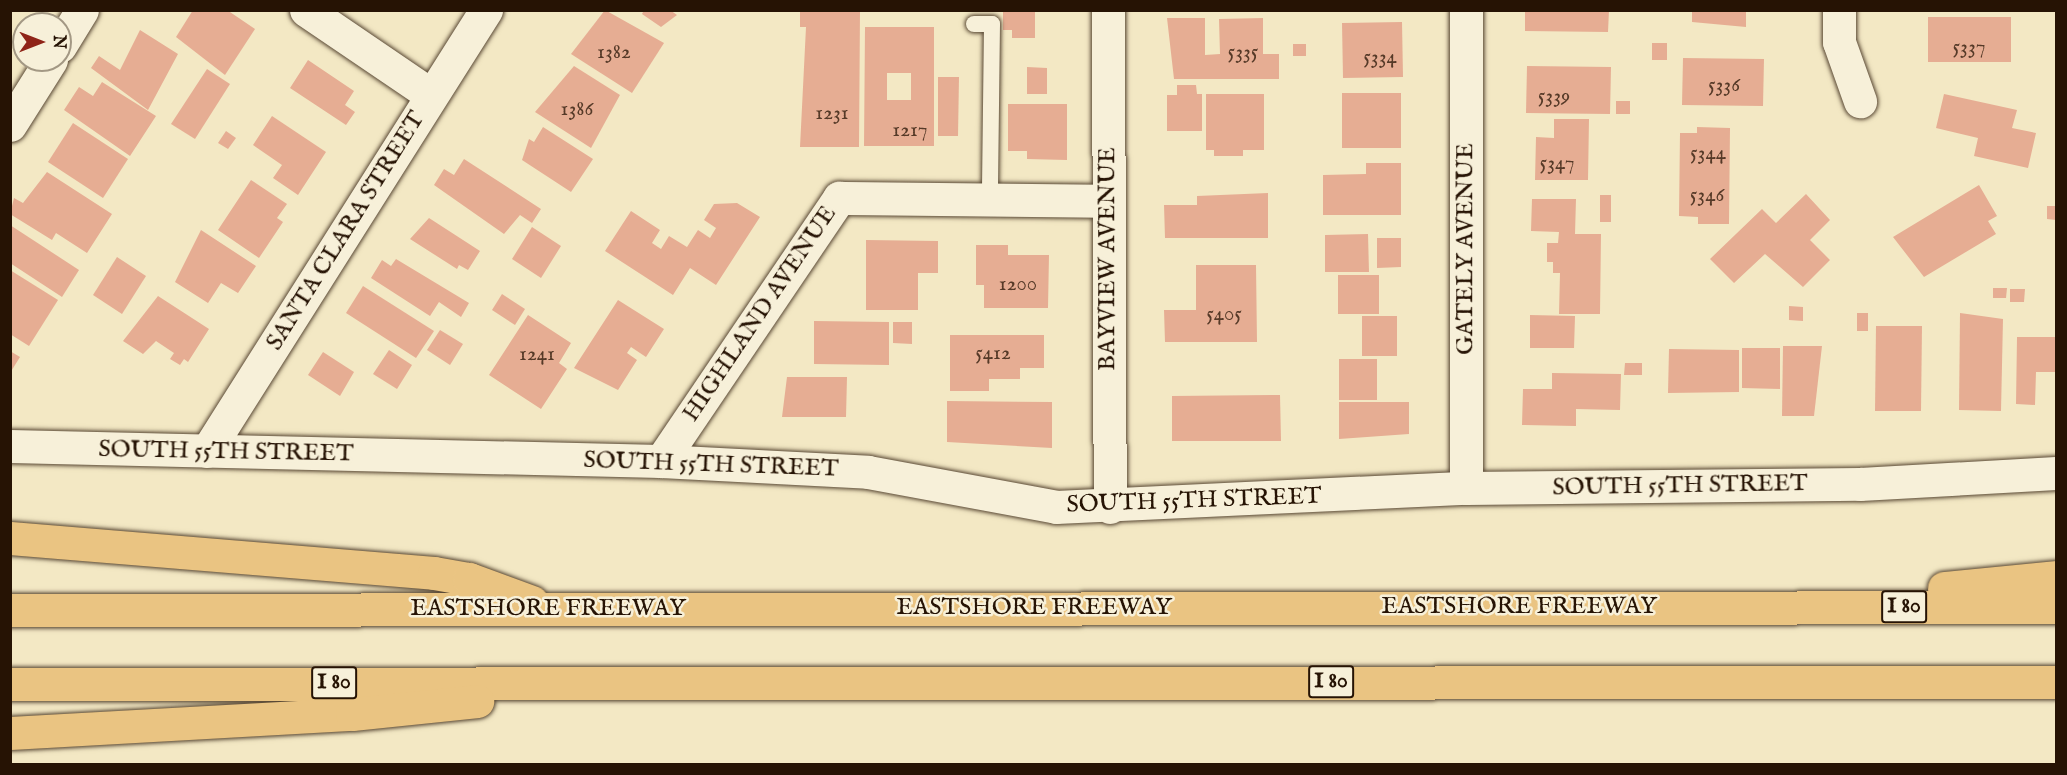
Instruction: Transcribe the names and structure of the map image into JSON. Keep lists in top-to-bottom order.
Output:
{
  "streets": {
    "highway": ["EASTSHORE FREEWAY", "I 80"],
    "street": [
      "SANTA CLARA STREET",
      "GATELY AVENUE",
      "BAYVIEW AVENUE",
      "HIGHLAND AVENUE",
      "SOUTH 55TH STREET"
    ]
  },
  "crossings": [
    ["SANTA CLARA STREET", "SOUTH 55TH STREET"],
    ["GATELY AVENUE", "SOUTH 55TH STREET"],
    ["BAYVIEW AVENUE", "SOUTH 55TH STREET"],
    ["HIGHLAND AVENUE", "SOUTH 55TH STREET"]
  ],
  "house_numbers": [
    "5337",
    "1382",
    "5335",
    "5334",
    "5336",
    "5339",
    "1386",
    "1231",
    "1217",
    "5344",
    "5347",
    "5346",
    "1200",
    "5405",
    "5412",
    "1241"
  ],
  "north": "right"
}
